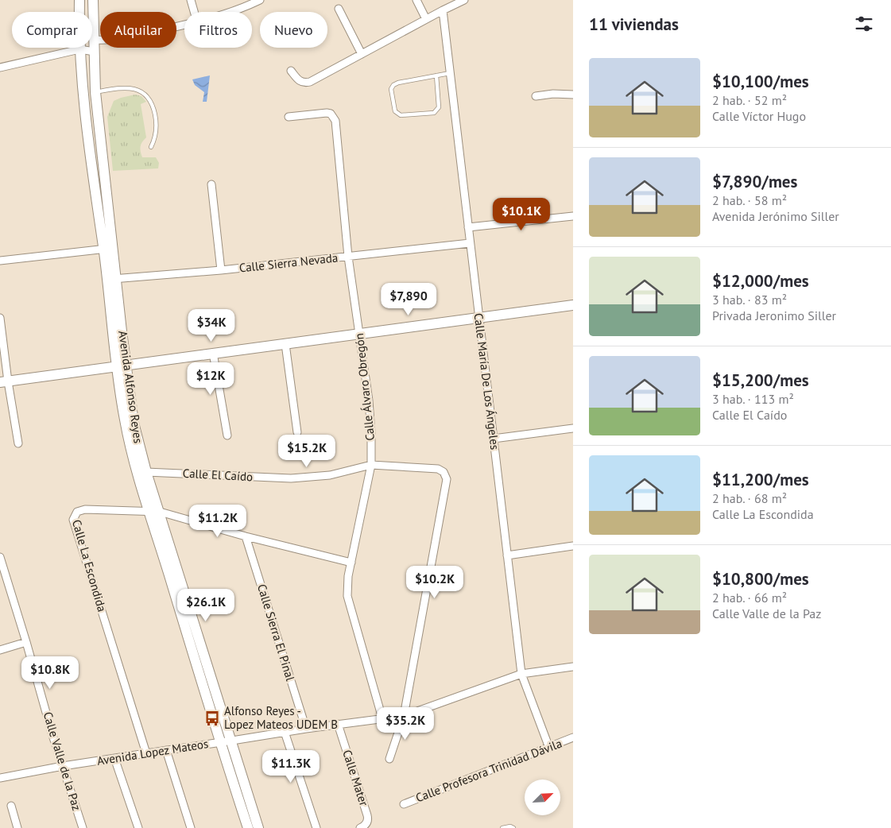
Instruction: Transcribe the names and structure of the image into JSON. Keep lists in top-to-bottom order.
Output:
{
  "streets": {
    "main road": ["Avenida Alfonso Reyes"],
    "street": [
      "Calle Sierra Nevada",
      "Calle María De Los Ángeles",
      "Calle Álvaro Obregón",
      "Calle El Caído",
      "Calle La Escondida",
      "Calle Sierra El Pinal",
      "Avenida Lopez Mateos",
      "Calle Valle de la Paz",
      "Calle Profesora Trinidad Dávila",
      "Calle Mater"
    ]
  },
  "crossings": [
    ["Calle Sierra Nevada", "Calle María De Los Ángeles"],
    ["Calle Sierra Nevada", "Avenida Alfonso Reyes"],
    ["Calle Sierra Nevada", "Calle Álvaro Obregón"],
    ["Calle María De Los Ángeles", "Avenida Lopez Mateos"],
    ["Calle María De Los Ángeles", "Calle Profesora Trinidad Dávila"],
    ["Avenida Alfonso Reyes", "Calle El Caído"],
    ["Avenida Alfonso Reyes", "Calle La Escondida"],
    ["Avenida Alfonso Reyes", "Avenida Lopez Mateos"],
    ["Calle Álvaro Obregón", "Calle El Caído"],
    ["Calle Álvaro Obregón", "Calle La Escondida"],
    ["Calle Álvaro Obregón", "Avenida Lopez Mateos"],
    ["Calle El Caído", "Avenida Lopez Mateos"],
    ["Calle La Escondida", "Calle Sierra El Pinal"],
    ["Calle La Escondida", "Avenida Lopez Mateos"],
    ["Calle Sierra El Pinal", "Avenida Lopez Mateos"],
    ["Avenida Lopez Mateos", "Calle Valle de la Paz"],
    ["Avenida Lopez Mateos", "Calle Mater"]
  ],
  "places": {
    "bus stop": ["Alfonso Reyes - Lopez Mateos UDEM B"]
  },
  "north": "top right",
  "page": {
    "heading": "11 viviendas",
    "chip": [
      "Comprar",
      "Alquilar",
      "Filtros",
      "Nuevo"
    ],
    "list": [
      {
        "name": "$10,100/mes",
        "note": "2 hab. · 52 m² · Calle Víctor Hugo"
      },
      {
        "name": "$7,890/mes",
        "note": "2 hab. · 58 m² · Avenida Jerónimo Siller"
      },
      {
        "name": "$12,000/mes",
        "note": "3 hab. · 83 m² · Privada Jeronimo Siller"
      },
      {
        "name": "$15,200/mes",
        "note": "3 hab. · 113 m² · Calle El Caído"
      },
      {
        "name": "$11,200/mes",
        "note": "2 hab. · 68 m² · Calle La Escondida"
      },
      {
        "name": "$10,800/mes",
        "note": "2 hab. · 66 m² · Calle Valle de la Paz"
      }
    ],
    "price": [
      "$10.1K",
      "$7,890",
      "$34K",
      "$12K",
      "$15.2K",
      "$11.2K",
      "$10.2K",
      "$26.1K",
      "$10.8K",
      "$35.2K",
      "$11.3K"
    ]
  }
}
